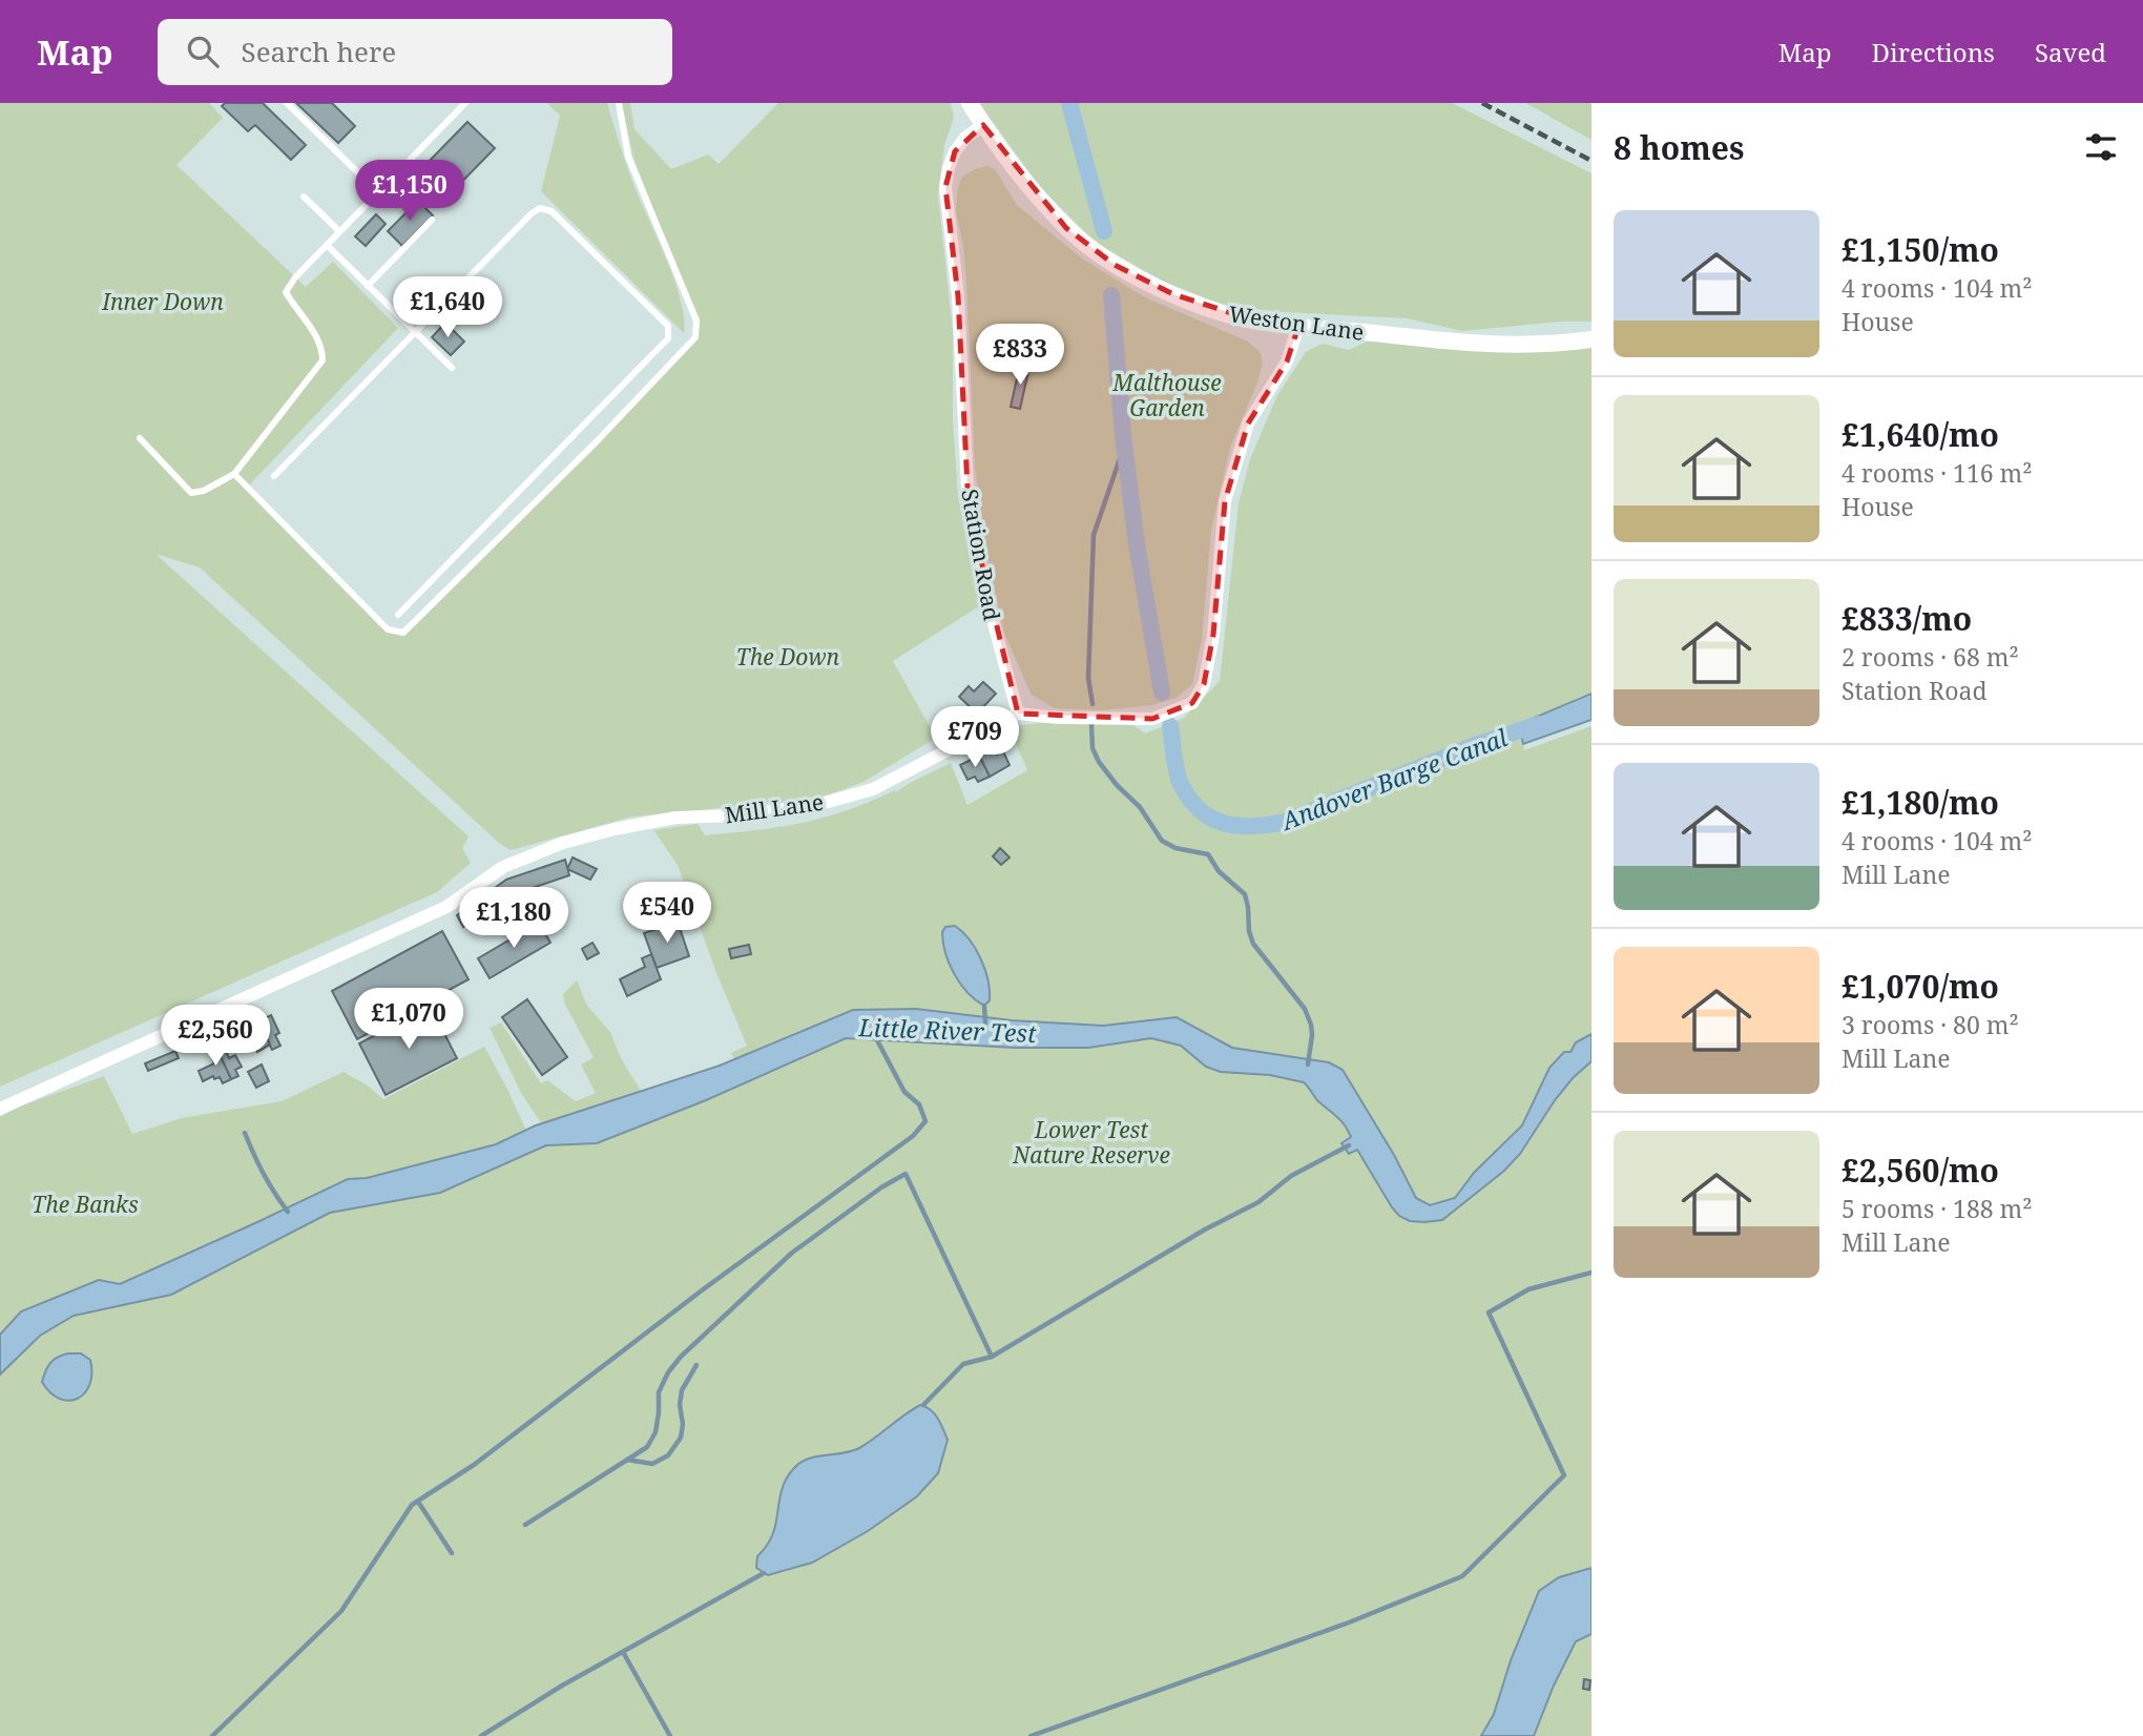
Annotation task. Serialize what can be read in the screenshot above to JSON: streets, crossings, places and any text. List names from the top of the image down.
{
  "streets": {
    "street": ["Weston Lane", "Station Road", "Mill Lane"]
  },
  "crossings": [
    ["Weston Lane", "Station Road"],
    ["Station Road", "Mill Lane"]
  ],
  "water": ["Andover Barge Canal", "Little River Test"],
  "parks": [
    "Inner Down",
    "Malthouse Garden",
    "The Down",
    "Lower Test Nature Reserve",
    "The Banks"
  ],
  "page": {
    "header": "Map",
    "search": "Search here",
    "nav": ["Map", "Directions", "Saved"],
    "heading": "8 homes",
    "price": [
      "£1,150",
      "£1,640",
      "£833",
      "£709",
      "£540",
      "£1,180",
      "£1,070",
      "£2,560"
    ],
    "list": [
      {
        "name": "£1,150/mo",
        "note": "4 rooms · 104 m² · House"
      },
      {
        "name": "£1,640/mo",
        "note": "4 rooms · 116 m² · House"
      },
      {
        "name": "£833/mo",
        "note": "2 rooms · 68 m² · Station Road"
      },
      {
        "name": "£1,180/mo",
        "note": "4 rooms · 104 m² · Mill Lane"
      },
      {
        "name": "£1,070/mo",
        "note": "3 rooms · 80 m² · Mill Lane"
      },
      {
        "name": "£2,560/mo",
        "note": "5 rooms · 188 m² · Mill Lane"
      }
    ]
  }
}
